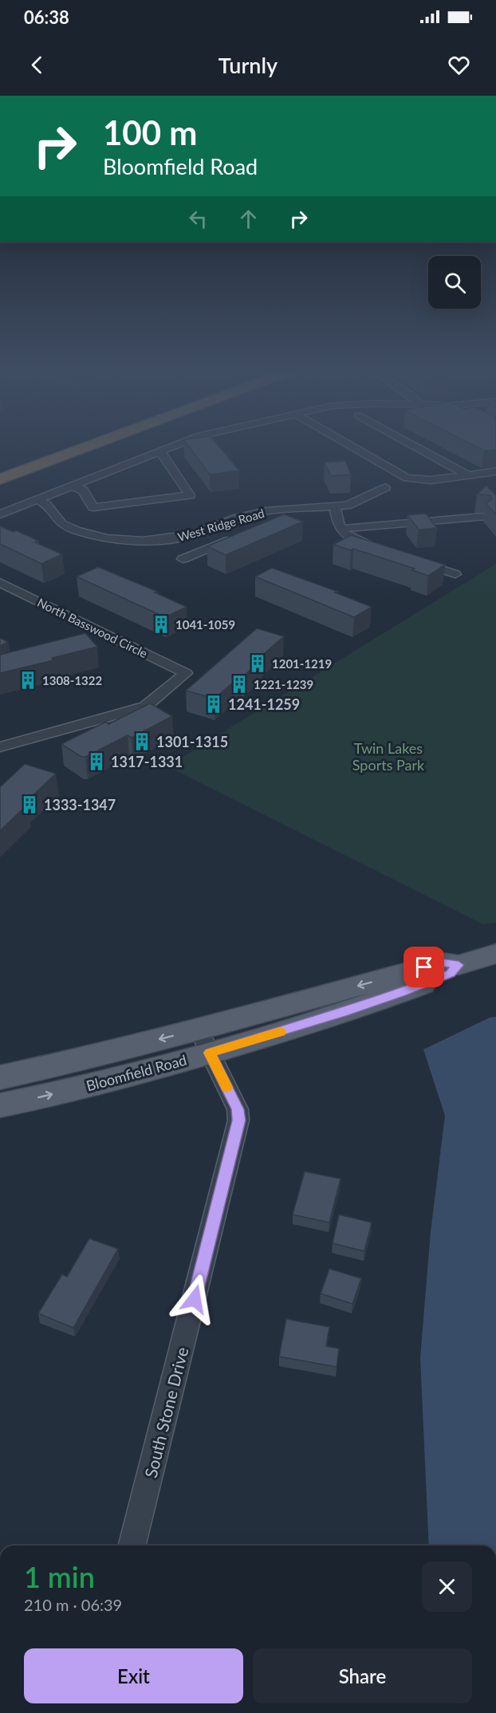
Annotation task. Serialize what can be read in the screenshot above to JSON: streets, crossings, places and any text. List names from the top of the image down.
{
  "streets": {
    "main road": ["Bloomfield Road"],
    "street": ["West Ridge Road", "North Basswood Circle", "South Stone Drive"]
  },
  "crossings": [
    ["Bloomfield Road", "South Stone Drive"]
  ],
  "parks": ["Twin Lakes Sports Park"],
  "places": {
    "building": [
      "1041-1059",
      "1201-1219",
      "1308-1322",
      "1221-1239",
      "1241-1259",
      "1301-1315",
      "1317-1331",
      "1333-1347"
    ]
  },
  "page": {
    "status": "06:38",
    "header": "Turnly",
    "turn": ["100 m", "Bloomfield Road"],
    "heading": ["1 min", "210 m · 06:39"],
    "buttons": ["Exit", "Share"]
  }
}
